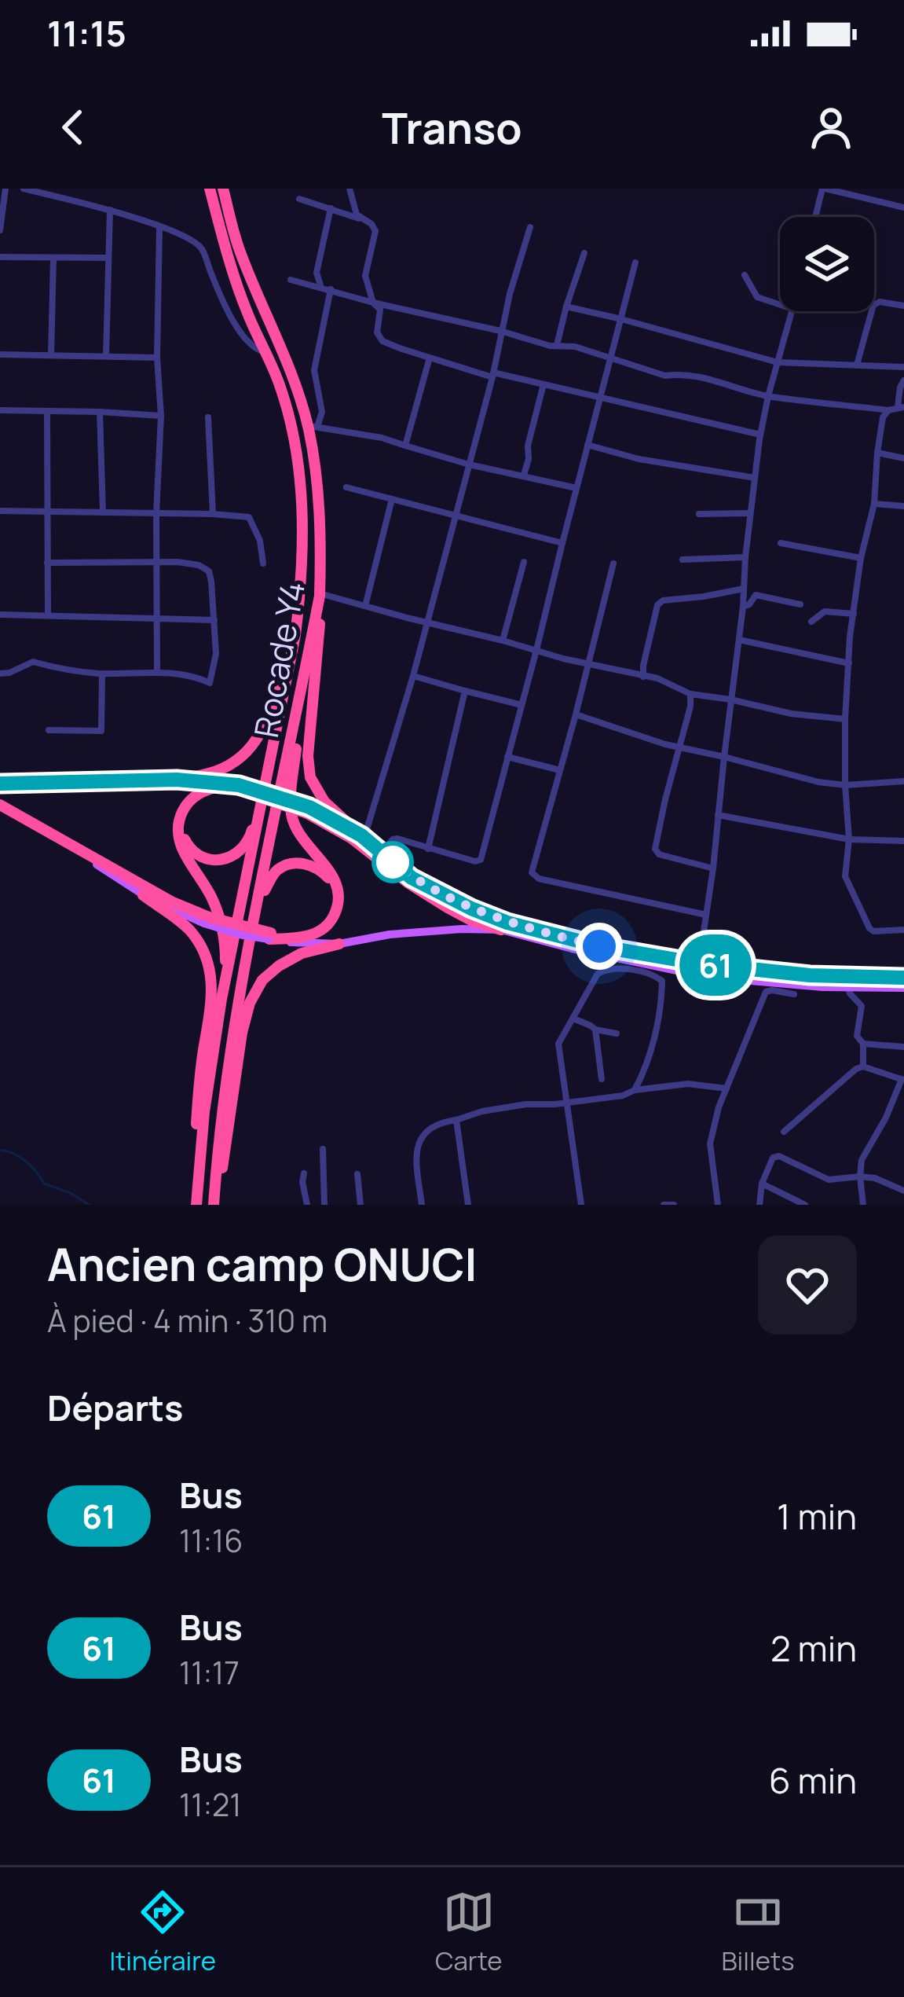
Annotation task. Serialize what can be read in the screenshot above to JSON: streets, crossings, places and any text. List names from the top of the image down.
{
  "streets": {
    "highway": ["Rocade Y4"]
  },
  "lines": ["bus line 61"],
  "page": {
    "status": "11:15",
    "header": "Transo",
    "on_map": "61",
    "heading": [
      ["Ancien camp ONUCI", "À pied · 4 min · 310 m"],
      "Départs"
    ],
    "list": [
      {
        "mark": "61",
        "name": "Bus",
        "note": "11:16",
        "value": "1 min"
      },
      {
        "mark": "61",
        "name": "Bus",
        "note": "11:17",
        "value": "2 min"
      },
      {
        "mark": "61",
        "name": "Bus",
        "note": "11:21",
        "value": "6 min"
      }
    ],
    "tabs": ["Itinéraire", "Carte", "Billets"]
  }
}
